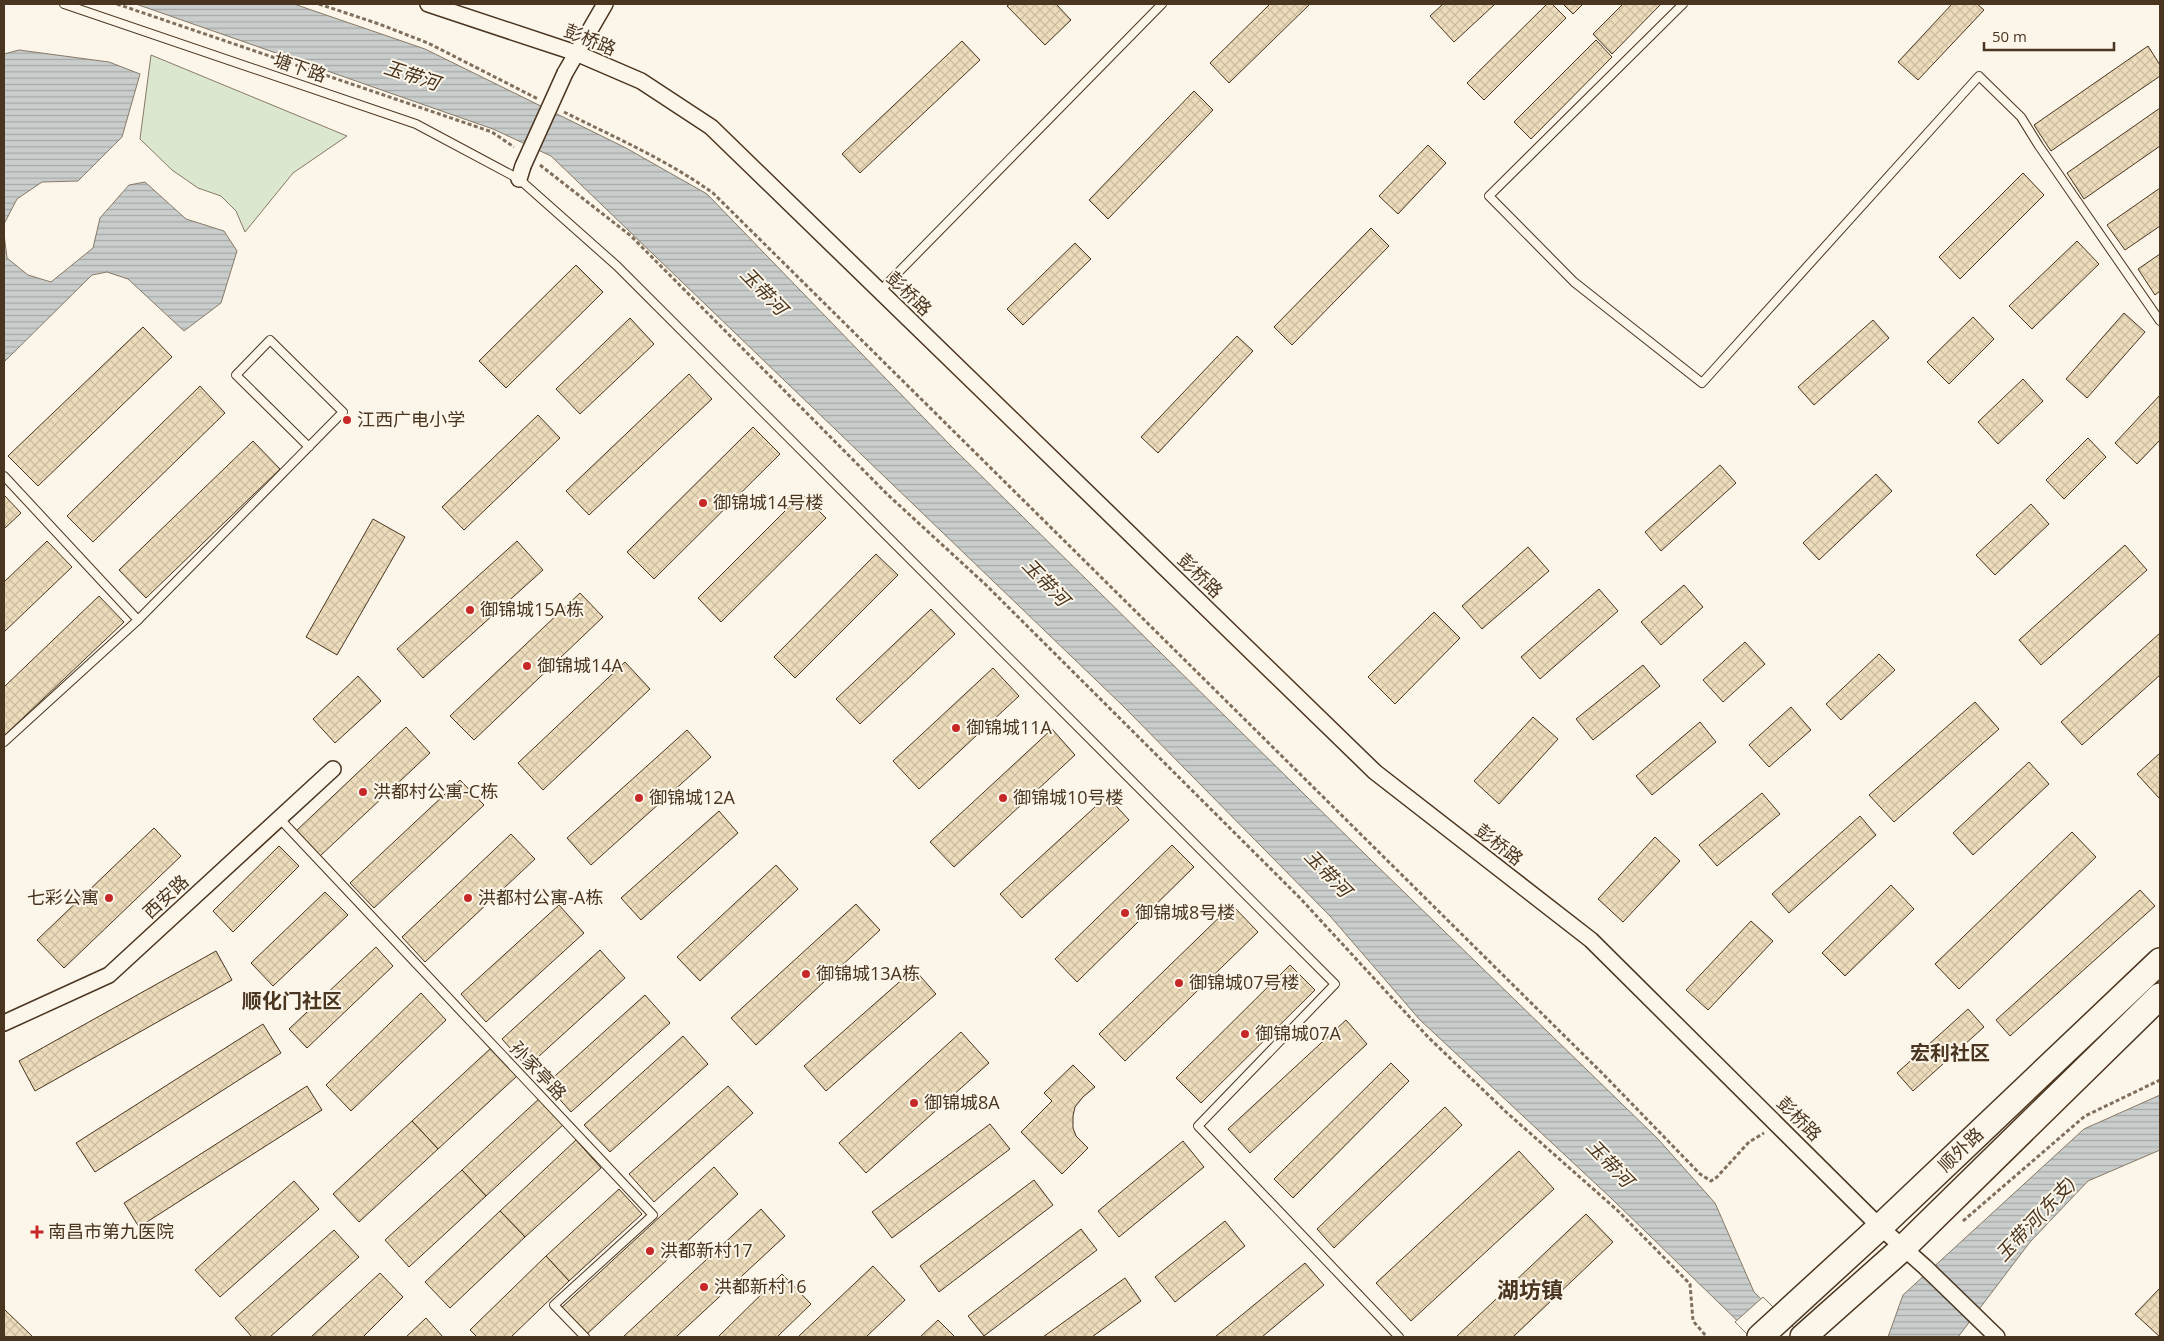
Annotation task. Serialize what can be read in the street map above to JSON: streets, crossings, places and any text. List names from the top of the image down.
{
  "streets": {
    "main road": ["顺外路"],
    "street": ["彭桥路", "西安路"],
    "lane": ["塘下路", "孙家亭路"]
  },
  "crossings": [
    ["彭桥路", "顺外路"],
    ["西安路", "孙家亭路"]
  ],
  "districts": ["顺化门社区", "宏利社区", "湖坊镇"],
  "water": ["玉带河", "玉带河(东支)"],
  "places": {
    "other": [
      "江西广电小学",
      "御锦城14号楼",
      "御锦城15A栋",
      "御锦城14A",
      "御锦城11A",
      "洪都村公寓-C栋",
      "御锦城12A",
      "御锦城10号楼",
      "七彩公寓",
      "洪都村公寓-A栋",
      "御锦城8号楼",
      "御锦城13A栋",
      "御锦城07号楼",
      "御锦城07A",
      "御锦城8A",
      "洪都新村17",
      "洪都新村16"
    ],
    "health": ["南昌市第九医院"]
  },
  "scale_bar": "50 m"
}
